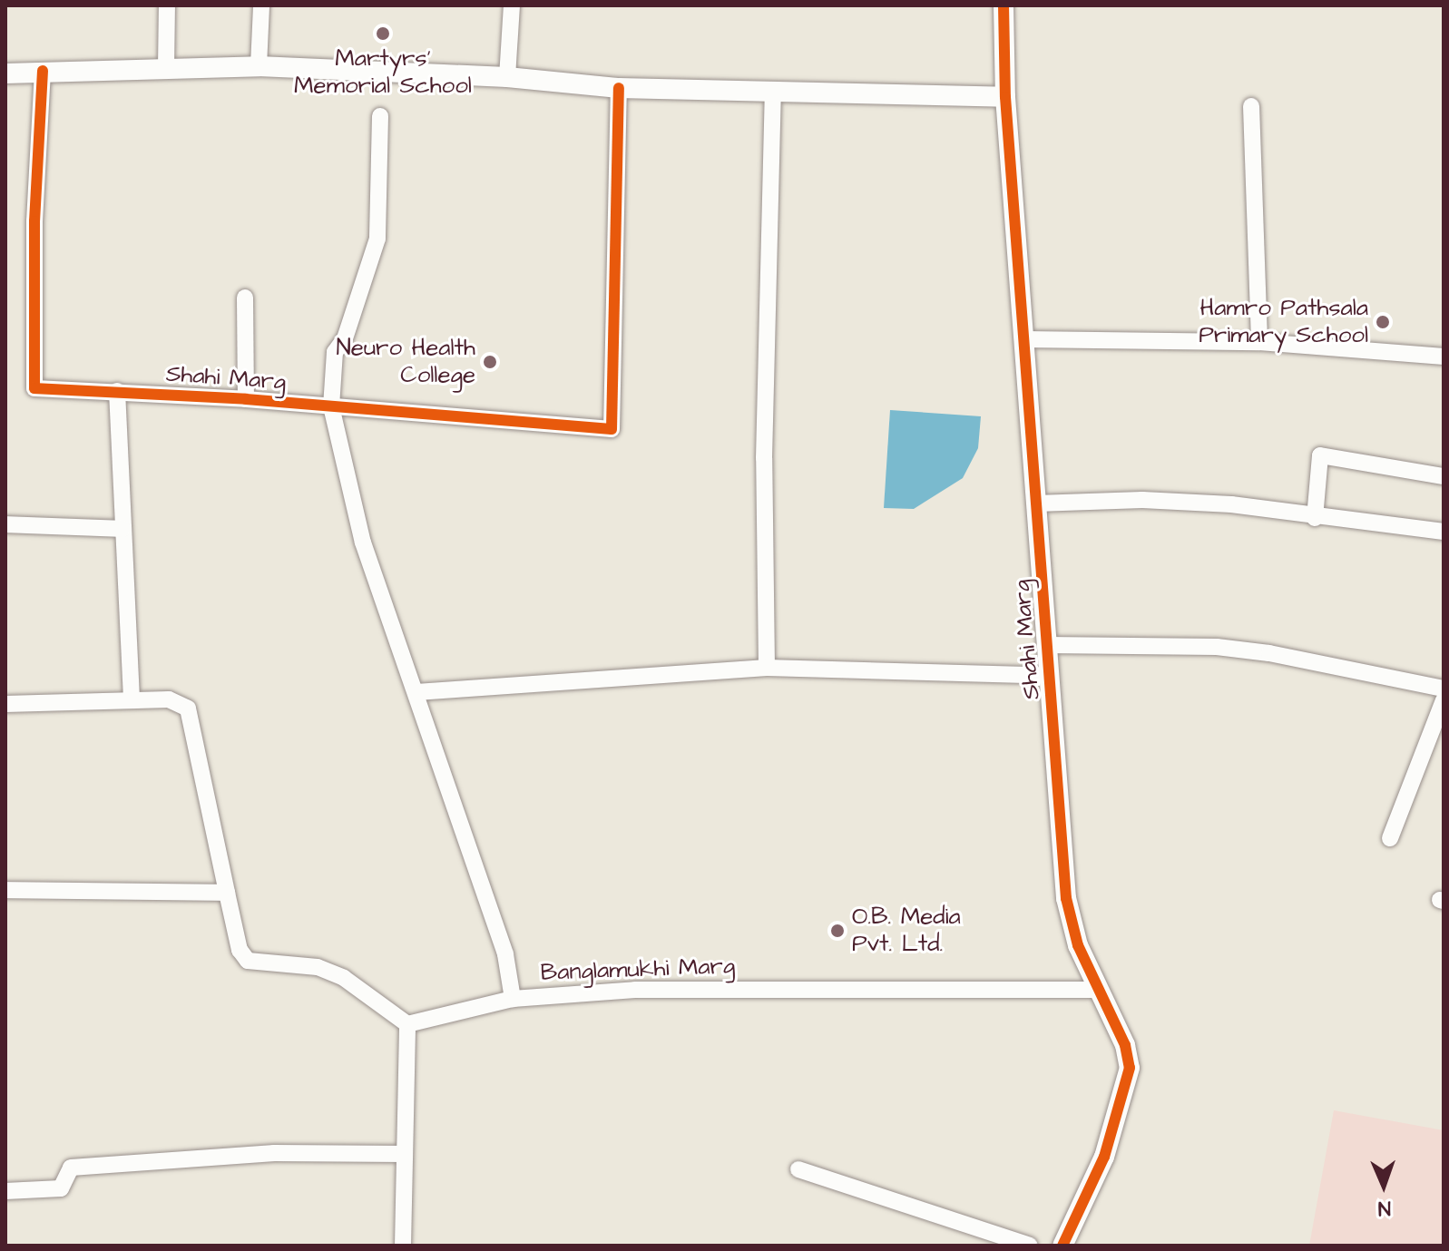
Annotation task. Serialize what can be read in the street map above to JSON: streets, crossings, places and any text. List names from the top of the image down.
{
  "streets": {
    "street": ["Shahi Marg", "Banglamukhi Marg"]
  },
  "crossings": [
    ["Shahi Marg", "Banglamukhi Marg"]
  ],
  "places": [
    "Martyrs' Memorial School",
    "Hamro Pathsala Primary School",
    "Neuro Health College",
    "O.B. Media Pvt. Ltd."
  ],
  "north": "bottom"
}
